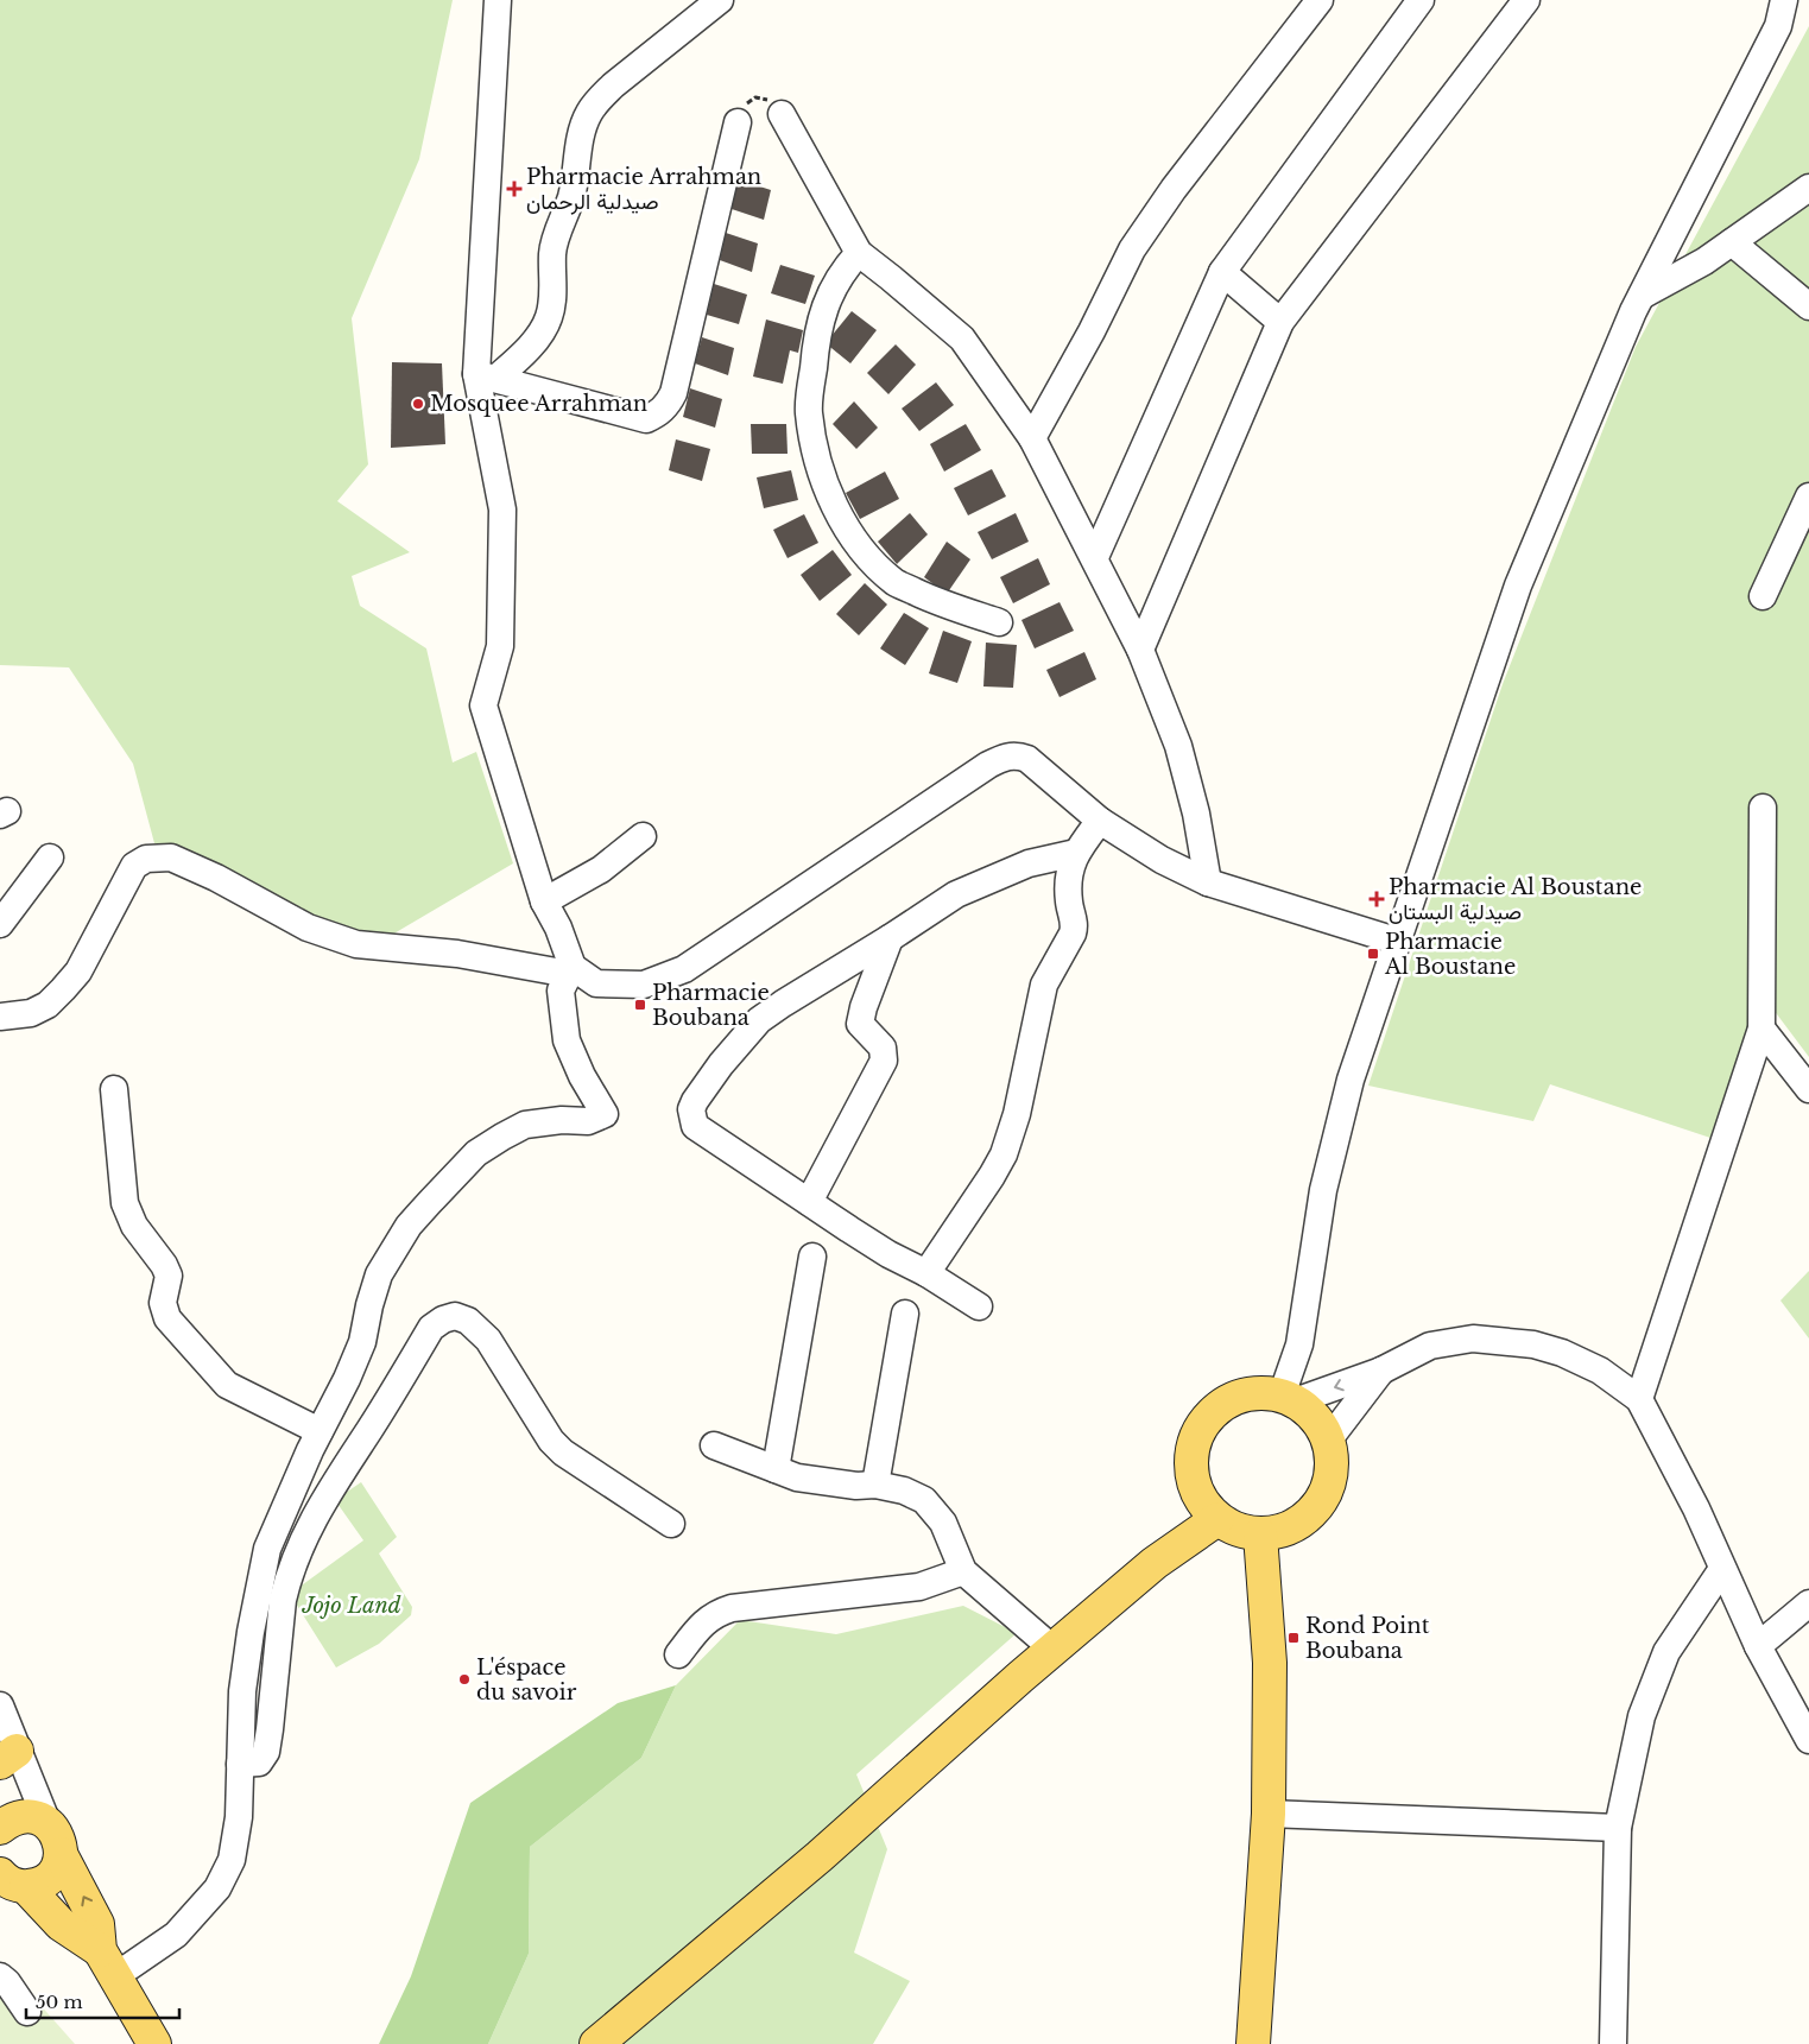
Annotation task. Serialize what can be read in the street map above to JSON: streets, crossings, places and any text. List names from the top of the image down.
{
  "parks": ["Jojo Land"],
  "places": {
    "health": ["Pharmacie Arrahman صيدلية الرحمان", "Pharmacie Al Boustane صيدلية البستان"],
    "other": ["Mosquee Arrahman", "L'éspace du savoir"],
    "transit": ["Pharmacie Al Boustane", "Pharmacie Boubana", "Rond Point Boubana"]
  },
  "scale_bar": "50 m"
}
